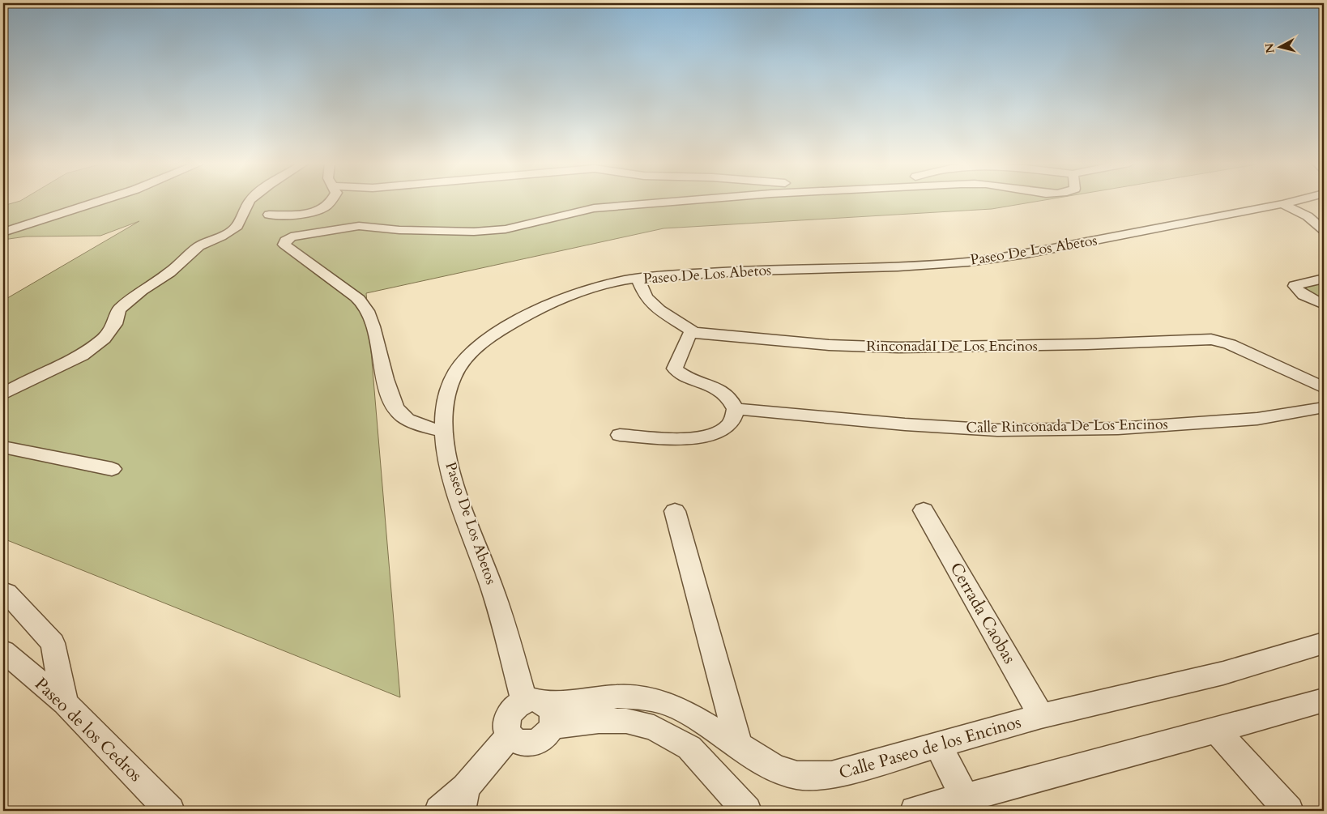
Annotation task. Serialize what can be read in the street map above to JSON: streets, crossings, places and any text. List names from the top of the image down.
{
  "streets": {
    "street": [
      "Paseo De Los Abetos",
      "RinconadaI De Los Encinos",
      "Calle Rinconada De Los Encinos",
      "Cerrada Caobas",
      "Paseo de los Cedros",
      "Calle Paseo de los Encinos"
    ]
  },
  "crossings": [
    ["Paseo De Los Abetos", "Calle Paseo de los Encinos"],
    ["Cerrada Caobas", "Calle Paseo de los Encinos"]
  ],
  "north": "left"
}
